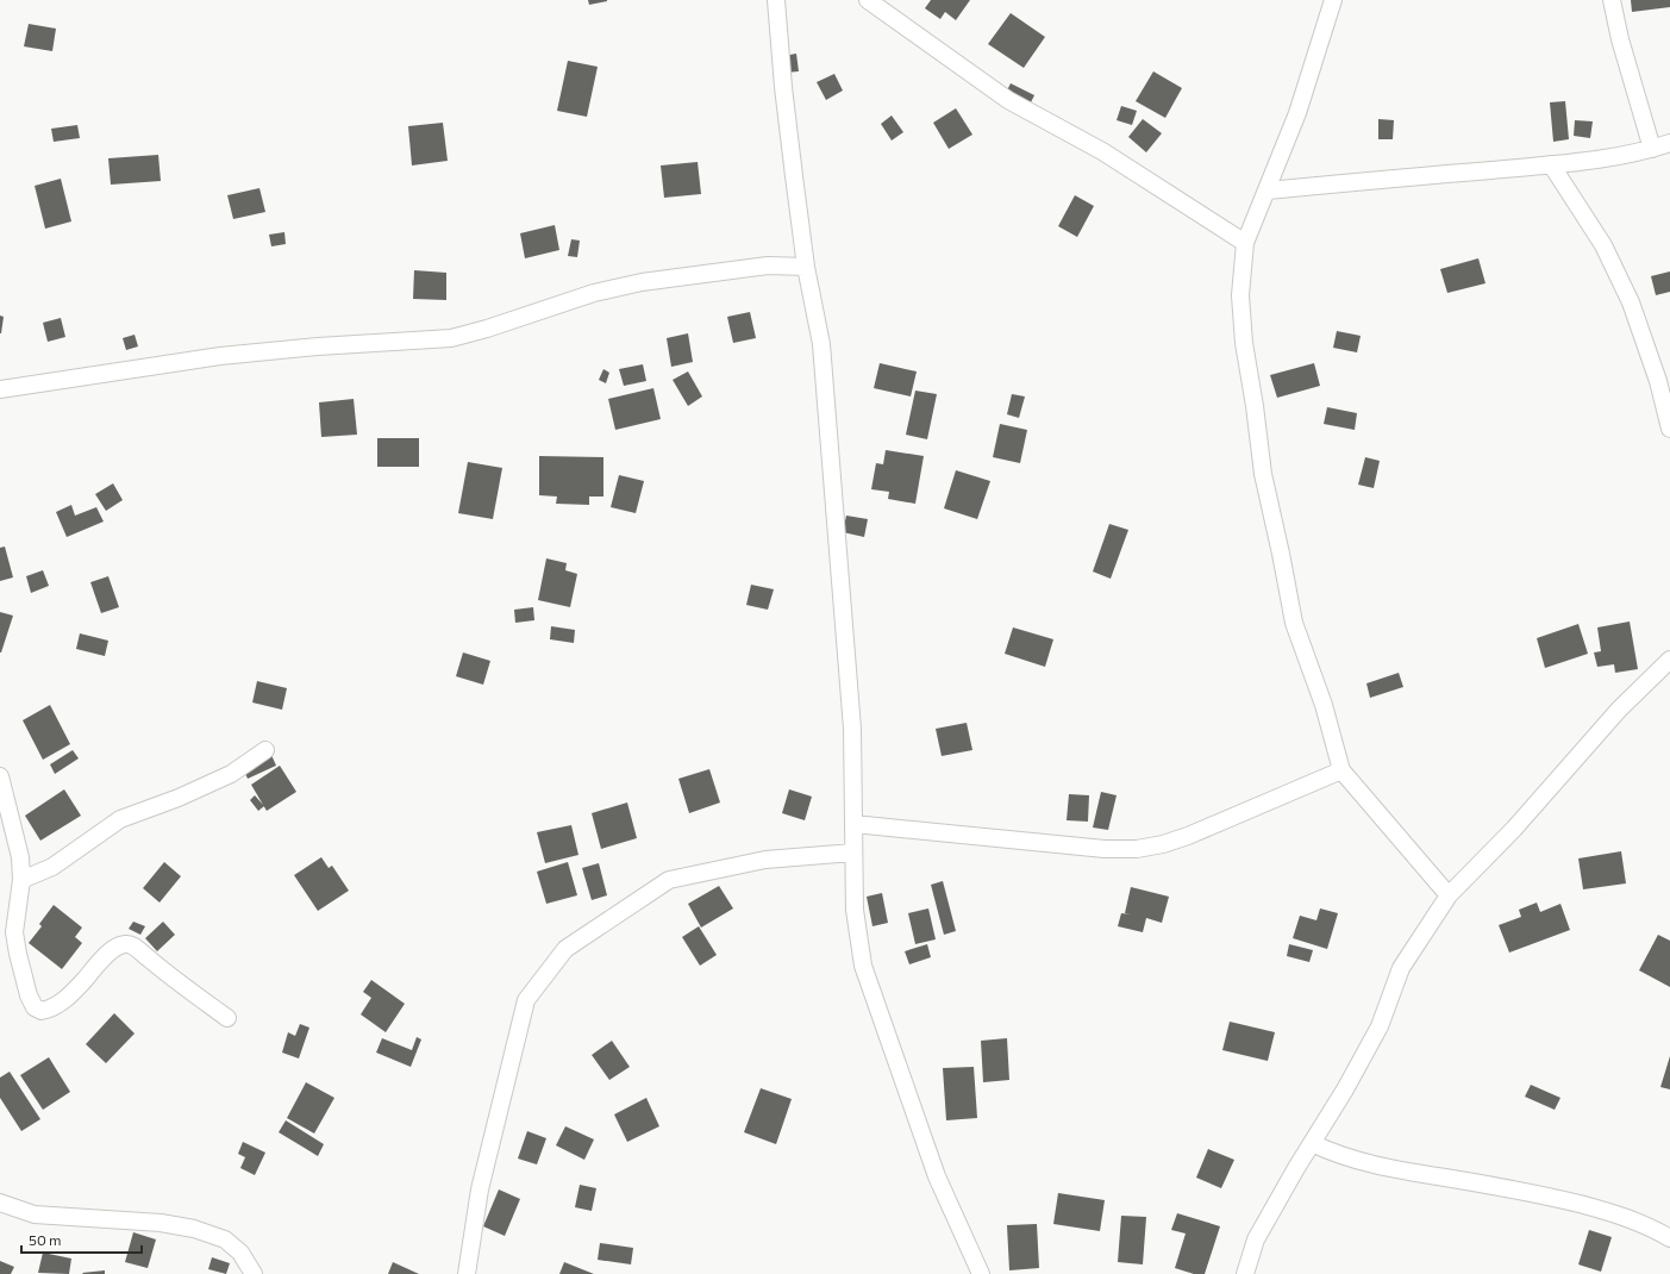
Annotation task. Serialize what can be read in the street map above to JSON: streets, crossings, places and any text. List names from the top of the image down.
{
  "scale_bar": "50 m"
}
